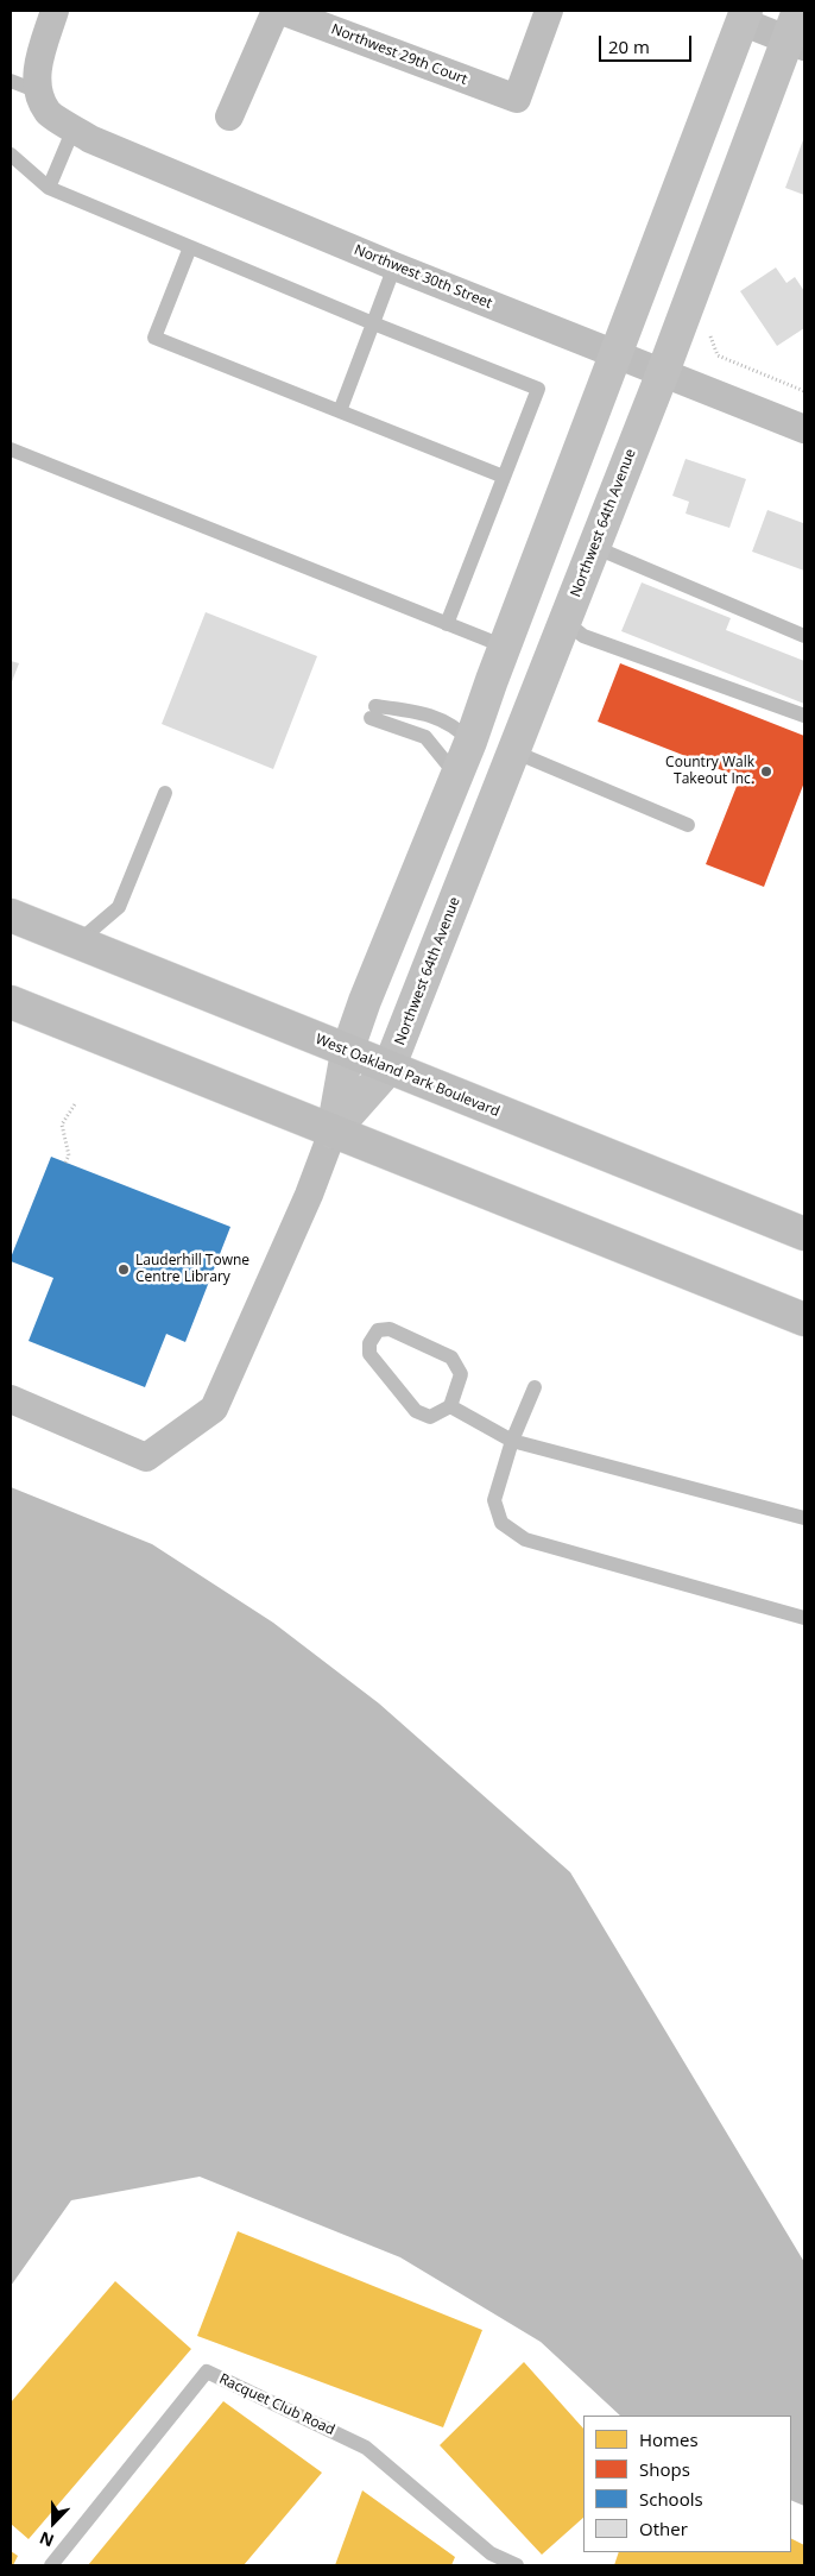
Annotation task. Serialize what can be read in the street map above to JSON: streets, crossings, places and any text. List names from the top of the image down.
{
  "streets": {
    "main road": ["West Oakland Park Boulevard"],
    "street": ["Northwest 29th Court", "Northwest 30th Street", "Northwest 64th Avenue"],
    "lane": ["Racquet Club Road"]
  },
  "crossings": [
    ["Northwest 30th Street", "Northwest 64th Avenue"],
    ["Northwest 64th Avenue", "West Oakland Park Boulevard"]
  ],
  "places": ["Country Walk Takeout Inc.", "Lauderhill Towne Centre Library"],
  "legend": [
    "Homes",
    "Shops",
    "Schools",
    "Other"
  ],
  "scale_bar": "20 m",
  "north": "bottom"
}
